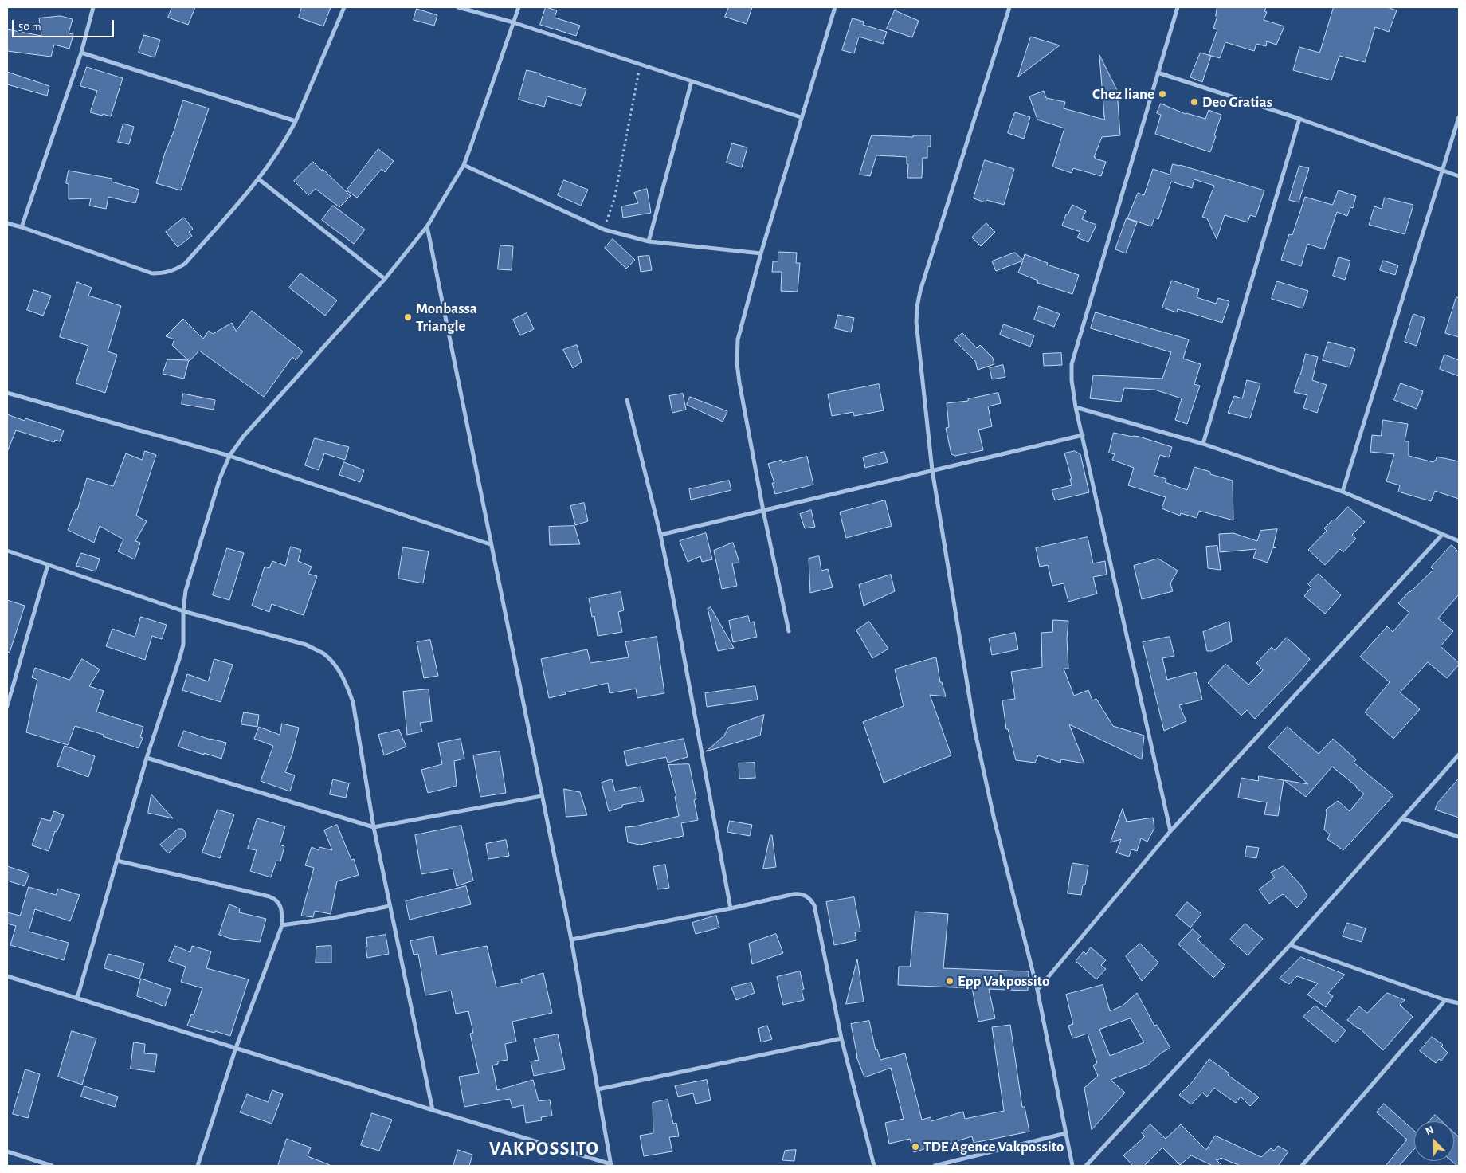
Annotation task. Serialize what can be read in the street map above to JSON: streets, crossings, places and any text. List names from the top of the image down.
{
  "districts": ["VAKPOSSITO"],
  "places": [
    "Chez liane",
    "Deo Gratias",
    "Monbassa Triangle",
    "Epp Vakpossito",
    "TDE Agence Vakpossito"
  ],
  "scale_bar": "50 m",
  "north": "top left"
}
